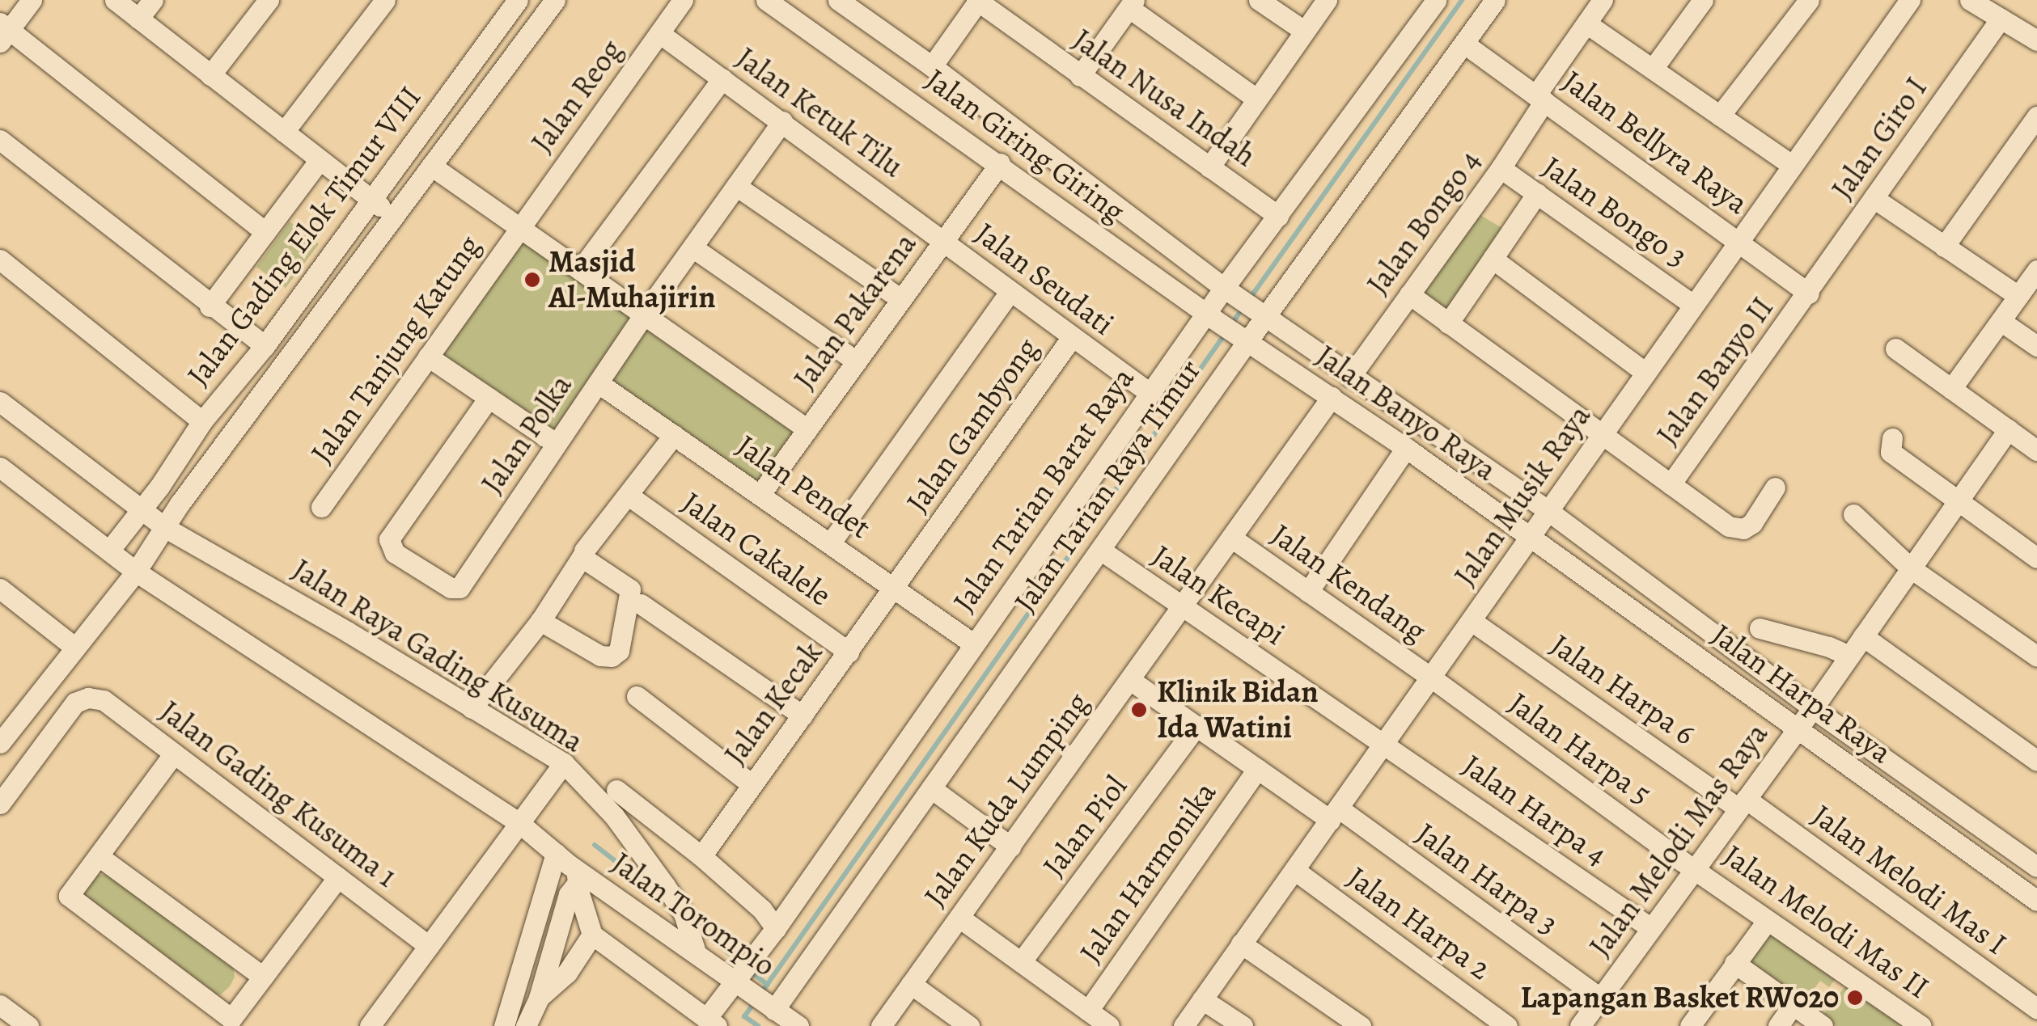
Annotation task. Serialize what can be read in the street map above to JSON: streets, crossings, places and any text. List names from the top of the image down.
{
  "streets": {
    "street": [
      "Jalan Reog",
      "Jalan Nusa Indah",
      "Jalan Ketuk Tilu",
      "Jalan Giro I",
      "Jalan Bellyra Raya",
      "Jalan Giring Giring",
      "Jalan Bongo 3",
      "Jalan Bongo 4",
      "Jalan Gading Elok Timur VIII",
      "Jalan Seudati",
      "Jalan Pakarena",
      "Jalan Tanjung Katung",
      "Jalan Banyo II",
      "Jalan Banyo Raya",
      "Jalan Gambyong",
      "Jalan Polka",
      "Jalan Tarian Raya Timur",
      "Jalan Pendet",
      "Jalan Tarian Barat Raya",
      "Jalan Musik Raya",
      "Jalan Cakalele",
      "Jalan Kendang",
      "Jalan Kecapi",
      "Jalan Raya Gading Kusuma",
      "Jalan Harpa 6",
      "Jalan Harpa Raya",
      "Jalan Kecak",
      "Jalan Harpa 5",
      "Jalan Gading Kusuma 1",
      "Jalan Kuda Lumping",
      "Jalan Harpa 4",
      "Jalan Piol",
      "Jalan Melodi Mas Raya",
      "Jalan Harmonika",
      "Jalan Harpa 3",
      "Jalan Melodi Mas I",
      "Jalan Torompio",
      "Jalan Melodi Mas II",
      "Jalan Harpa 2"
    ]
  },
  "crossings": [
    ["Jalan Reog", "Jalan Ketuk Tilu"],
    ["Jalan Reog", "Jalan Tanjung Katung"],
    ["Jalan Nusa Indah", "Jalan Tarian Barat Raya"],
    ["Jalan Ketuk Tilu", "Jalan Seudati"],
    ["Jalan Ketuk Tilu", "Jalan Pakarena"],
    ["Jalan Ketuk Tilu", "Jalan Polka"],
    ["Jalan Giro I", "Jalan Bellyra Raya"],
    ["Jalan Giro I", "Jalan Banyo II"],
    ["Jalan Bellyra Raya", "Jalan Bongo 4"],
    ["Jalan Bellyra Raya", "Jalan Banyo II"],
    ["Jalan Bellyra Raya", "Jalan Tarian Raya Timur"],
    ["Jalan Bellyra Raya", "Jalan Musik Raya"],
    ["Jalan Giring Giring", "Jalan Pakarena"],
    ["Jalan Giring Giring", "Jalan Banyo Raya"],
    ["Jalan Giring Giring", "Jalan Tarian Raya Timur"],
    ["Jalan Giring Giring", "Jalan Tarian Barat Raya"],
    ["Jalan Bongo 3", "Jalan Bongo 4"],
    ["Jalan Bongo 3", "Jalan Musik Raya"],
    ["Jalan Gading Elok Timur VIII", "Jalan Raya Gading Kusuma"],
    ["Jalan Seudati", "Jalan Pakarena"],
    ["Jalan Seudati", "Jalan Gambyong"],
    ["Jalan Seudati", "Jalan Tarian Barat Raya"],
    ["Jalan Pakarena", "Jalan Pendet"],
    ["Jalan Banyo Raya", "Jalan Tarian Raya Timur"],
    ["Jalan Banyo Raya", "Jalan Musik Raya"],
    ["Jalan Banyo Raya", "Jalan Harpa Raya"],
    ["Jalan Banyo Raya", "Jalan Kuda Lumping"],
    ["Jalan Gambyong", "Jalan Pendet"],
    ["Jalan Gambyong", "Jalan Kecak"],
    ["Jalan Polka", "Jalan Pendet"],
    ["Jalan Tarian Raya Timur", "Jalan Kecapi"],
    ["Jalan Tarian Raya Timur", "Jalan Torompio"],
    ["Jalan Pendet", "Jalan Tarian Barat Raya"],
    ["Jalan Pendet", "Jalan Kecak"],
    ["Jalan Tarian Barat Raya", "Jalan Torompio"],
    ["Jalan Musik Raya", "Jalan Kendang"],
    ["Jalan Musik Raya", "Jalan Kecapi"],
    ["Jalan Musik Raya", "Jalan Harpa 6"],
    ["Jalan Musik Raya", "Jalan Harpa Raya"],
    ["Jalan Musik Raya", "Jalan Harpa 5"],
    ["Jalan Musik Raya", "Jalan Harpa 4"],
    ["Jalan Musik Raya", "Jalan Harpa 3"],
    ["Jalan Musik Raya", "Jalan Harpa 2"],
    ["Jalan Cakalele", "Jalan Kecak"],
    ["Jalan Kendang", "Jalan Harpa 5"],
    ["Jalan Kendang", "Jalan Kuda Lumping"],
    ["Jalan Kecapi", "Jalan Kuda Lumping"],
    ["Jalan Kecapi", "Jalan Harpa 4"],
    ["Jalan Raya Gading Kusuma", "Jalan Torompio"],
    ["Jalan Harpa 6", "Jalan Melodi Mas Raya"],
    ["Jalan Harpa 6", "Jalan Melodi Mas I"],
    ["Jalan Harpa Raya", "Jalan Melodi Mas Raya"],
    ["Jalan Harpa 5", "Jalan Melodi Mas Raya"],
    ["Jalan Harpa 5", "Jalan Melodi Mas II"],
    ["Jalan Kuda Lumping", "Jalan Harpa 3"],
    ["Jalan Harpa 4", "Jalan Melodi Mas Raya"],
    ["Jalan Piol", "Jalan Harpa 3"],
    ["Jalan Melodi Mas Raya", "Jalan Harpa 3"],
    ["Jalan Melodi Mas Raya", "Jalan Melodi Mas I"],
    ["Jalan Melodi Mas Raya", "Jalan Melodi Mas II"],
    ["Jalan Harmonika", "Jalan Harpa 3"]
  ],
  "places": ["Masjid Al-Muhajirin", "Klinik Bidan Ida Watini", "Lapangan Basket RW020"]
}
